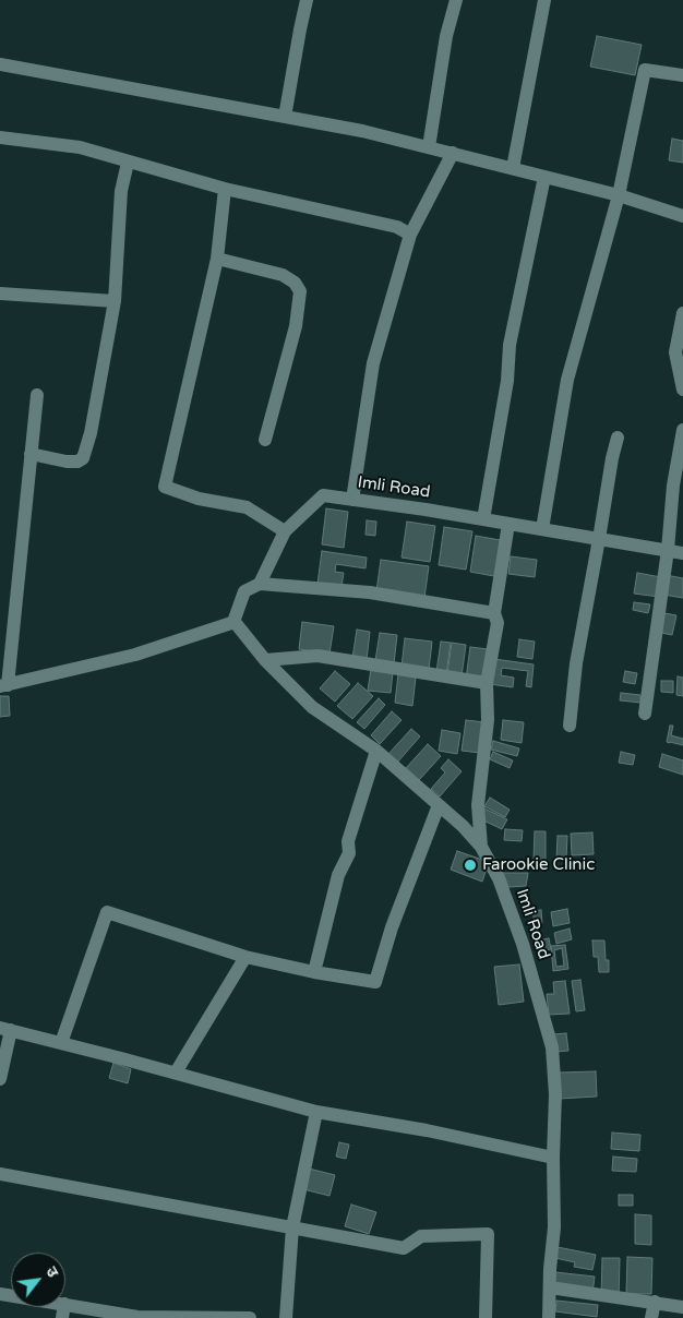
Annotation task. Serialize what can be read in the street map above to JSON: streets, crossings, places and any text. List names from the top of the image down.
{
  "streets": {
    "street": ["Imli Road"]
  },
  "places": ["Farookie Clinic"],
  "north": "top right"
}
